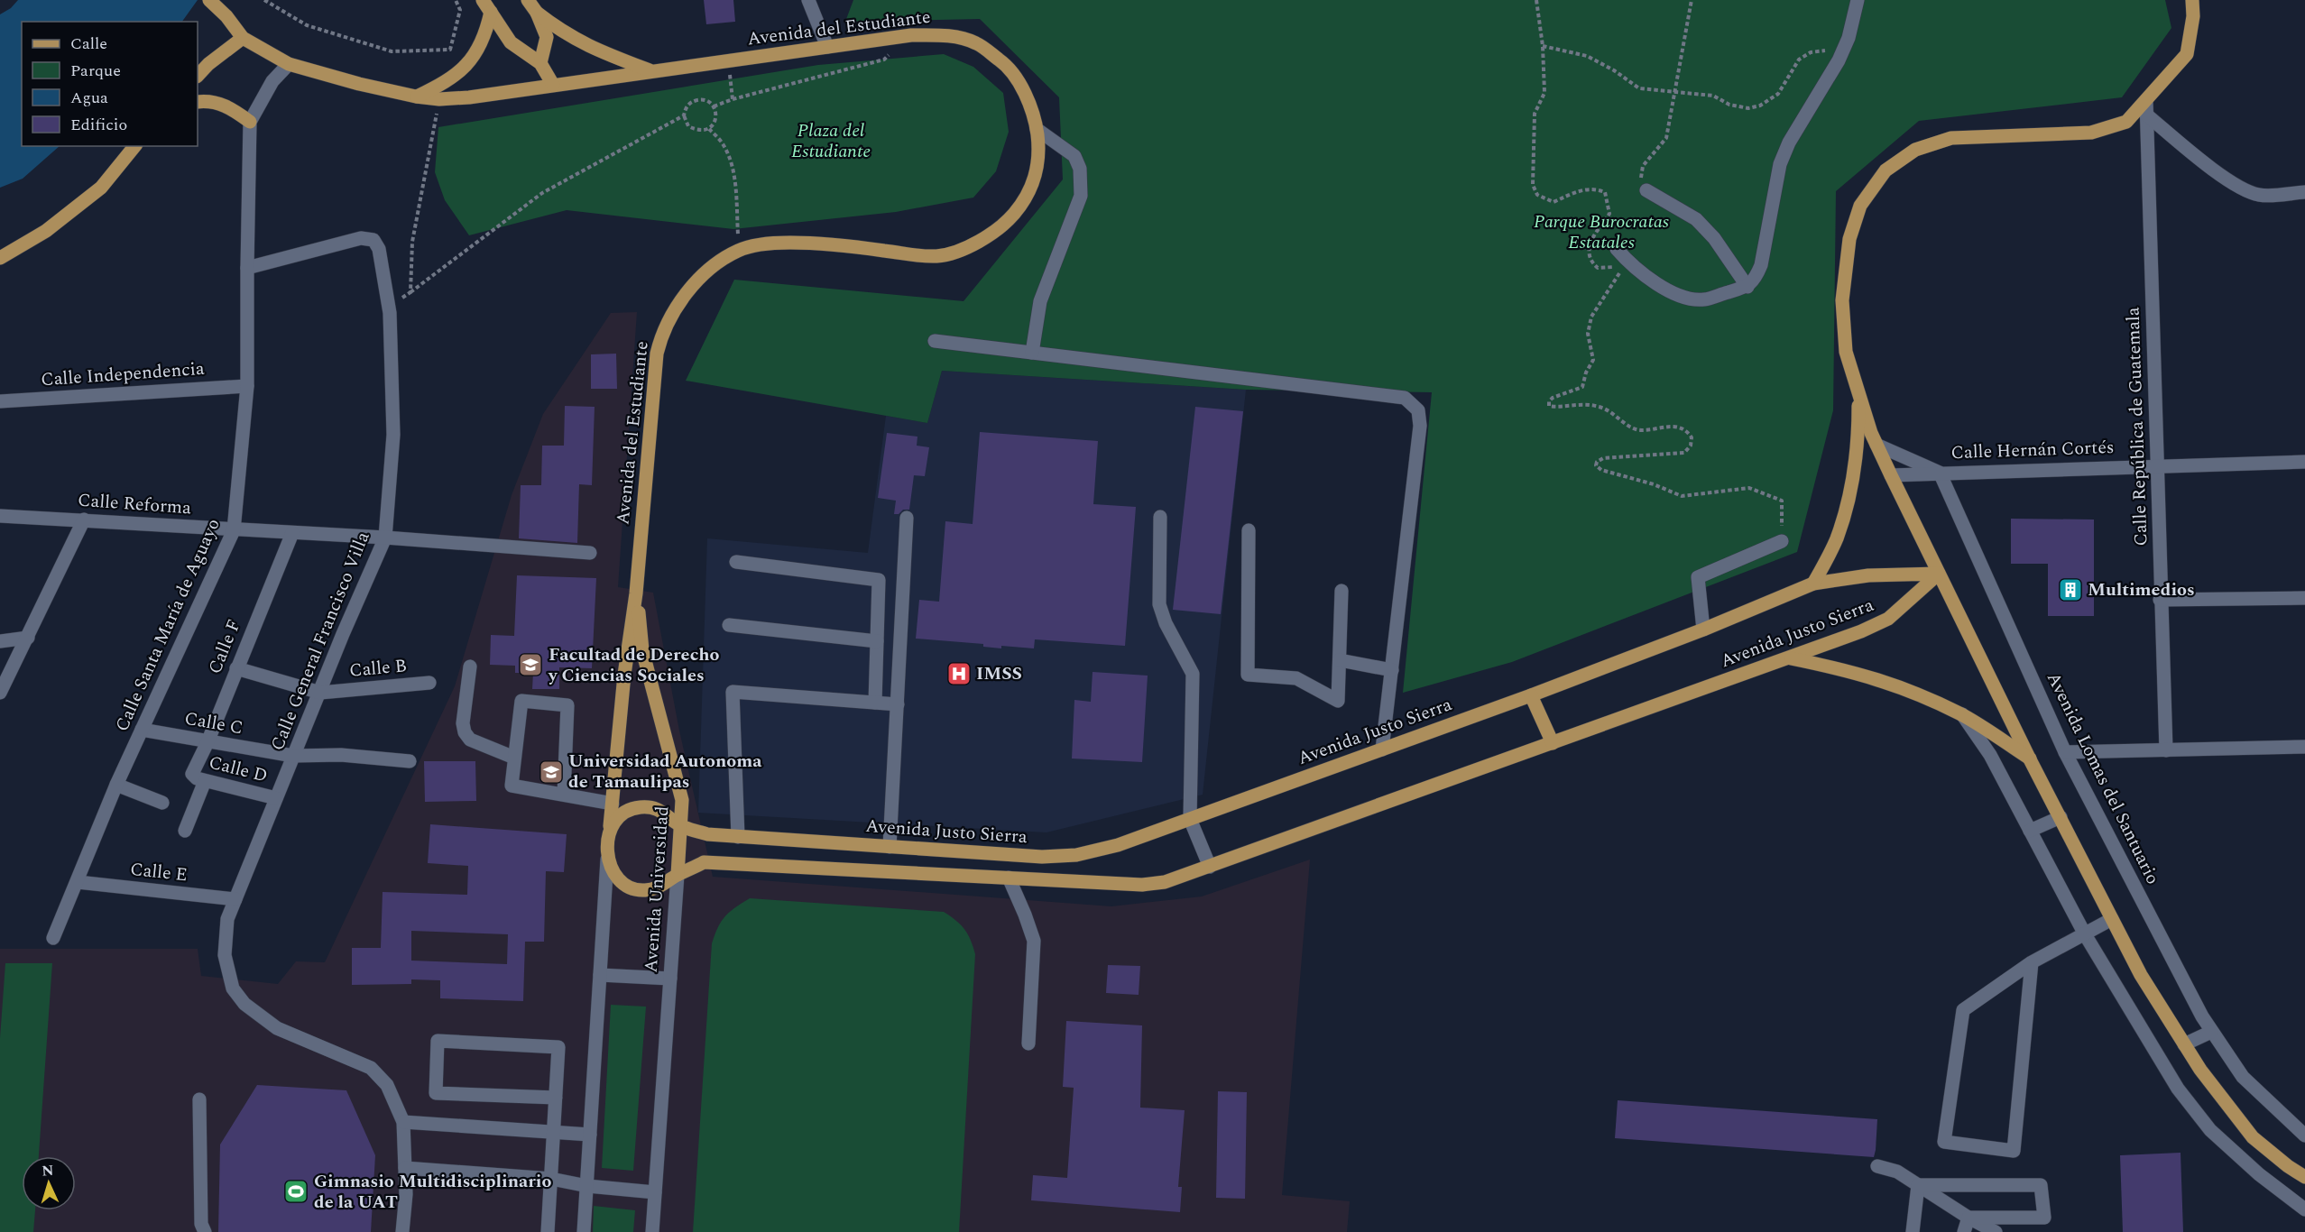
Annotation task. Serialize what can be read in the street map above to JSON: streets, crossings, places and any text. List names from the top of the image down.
{
  "streets": {
    "main road": ["Avenida del Estudiante", "Avenida Justo Sierra", "Avenida Universidad"],
    "street": [
      "Calle Independencia",
      "Calle República de Guatemala",
      "Calle Hernán Cortés",
      "Calle Reforma",
      "Calle Santa María de Aguayo",
      "Calle General Francisco Villa",
      "Calle F",
      "Calle B",
      "Calle C",
      "Calle D",
      "Avenida Lomas del Santuario",
      "Calle E"
    ]
  },
  "crossings": [
    ["Avenida del Estudiante", "Calle Santa María de Aguayo"],
    ["Avenida del Estudiante", "Avenida Universidad"],
    ["Calle Independencia", "Calle Santa María de Aguayo"],
    ["Calle República de Guatemala", "Calle Hernán Cortés"],
    ["Calle Hernán Cortés", "Avenida Lomas del Santuario"],
    ["Calle Reforma", "Calle Santa María de Aguayo"],
    ["Calle Reforma", "Calle General Francisco Villa"],
    ["Calle Reforma", "Calle F"],
    ["Calle Santa María de Aguayo", "Calle General Francisco Villa"],
    ["Calle Santa María de Aguayo", "Calle C"],
    ["Calle Santa María de Aguayo", "Calle E"],
    ["Avenida Justo Sierra", "Avenida Universidad"],
    ["Calle General Francisco Villa", "Calle B"],
    ["Calle General Francisco Villa", "Calle C"],
    ["Calle General Francisco Villa", "Calle D"],
    ["Calle General Francisco Villa", "Calle E"],
    ["Calle F", "Calle B"],
    ["Calle F", "Calle C"],
    ["Calle F", "Calle D"]
  ],
  "parks": ["Plaza del Estudiante", "Parque Burocratas Estatales"],
  "places": {
    "building": ["Multimedios"],
    "school or university": ["Facultad de Derecho y Ciencias Sociales", "Universidad Autonoma de Tamaulipas"],
    "hospital": ["IMSS"],
    "sports": ["Gimnasio Multidisciplinario de la UAT"]
  },
  "legend": [
    "Calle",
    "Parque",
    "Agua",
    "Edificio"
  ],
  "north": "top"
}
